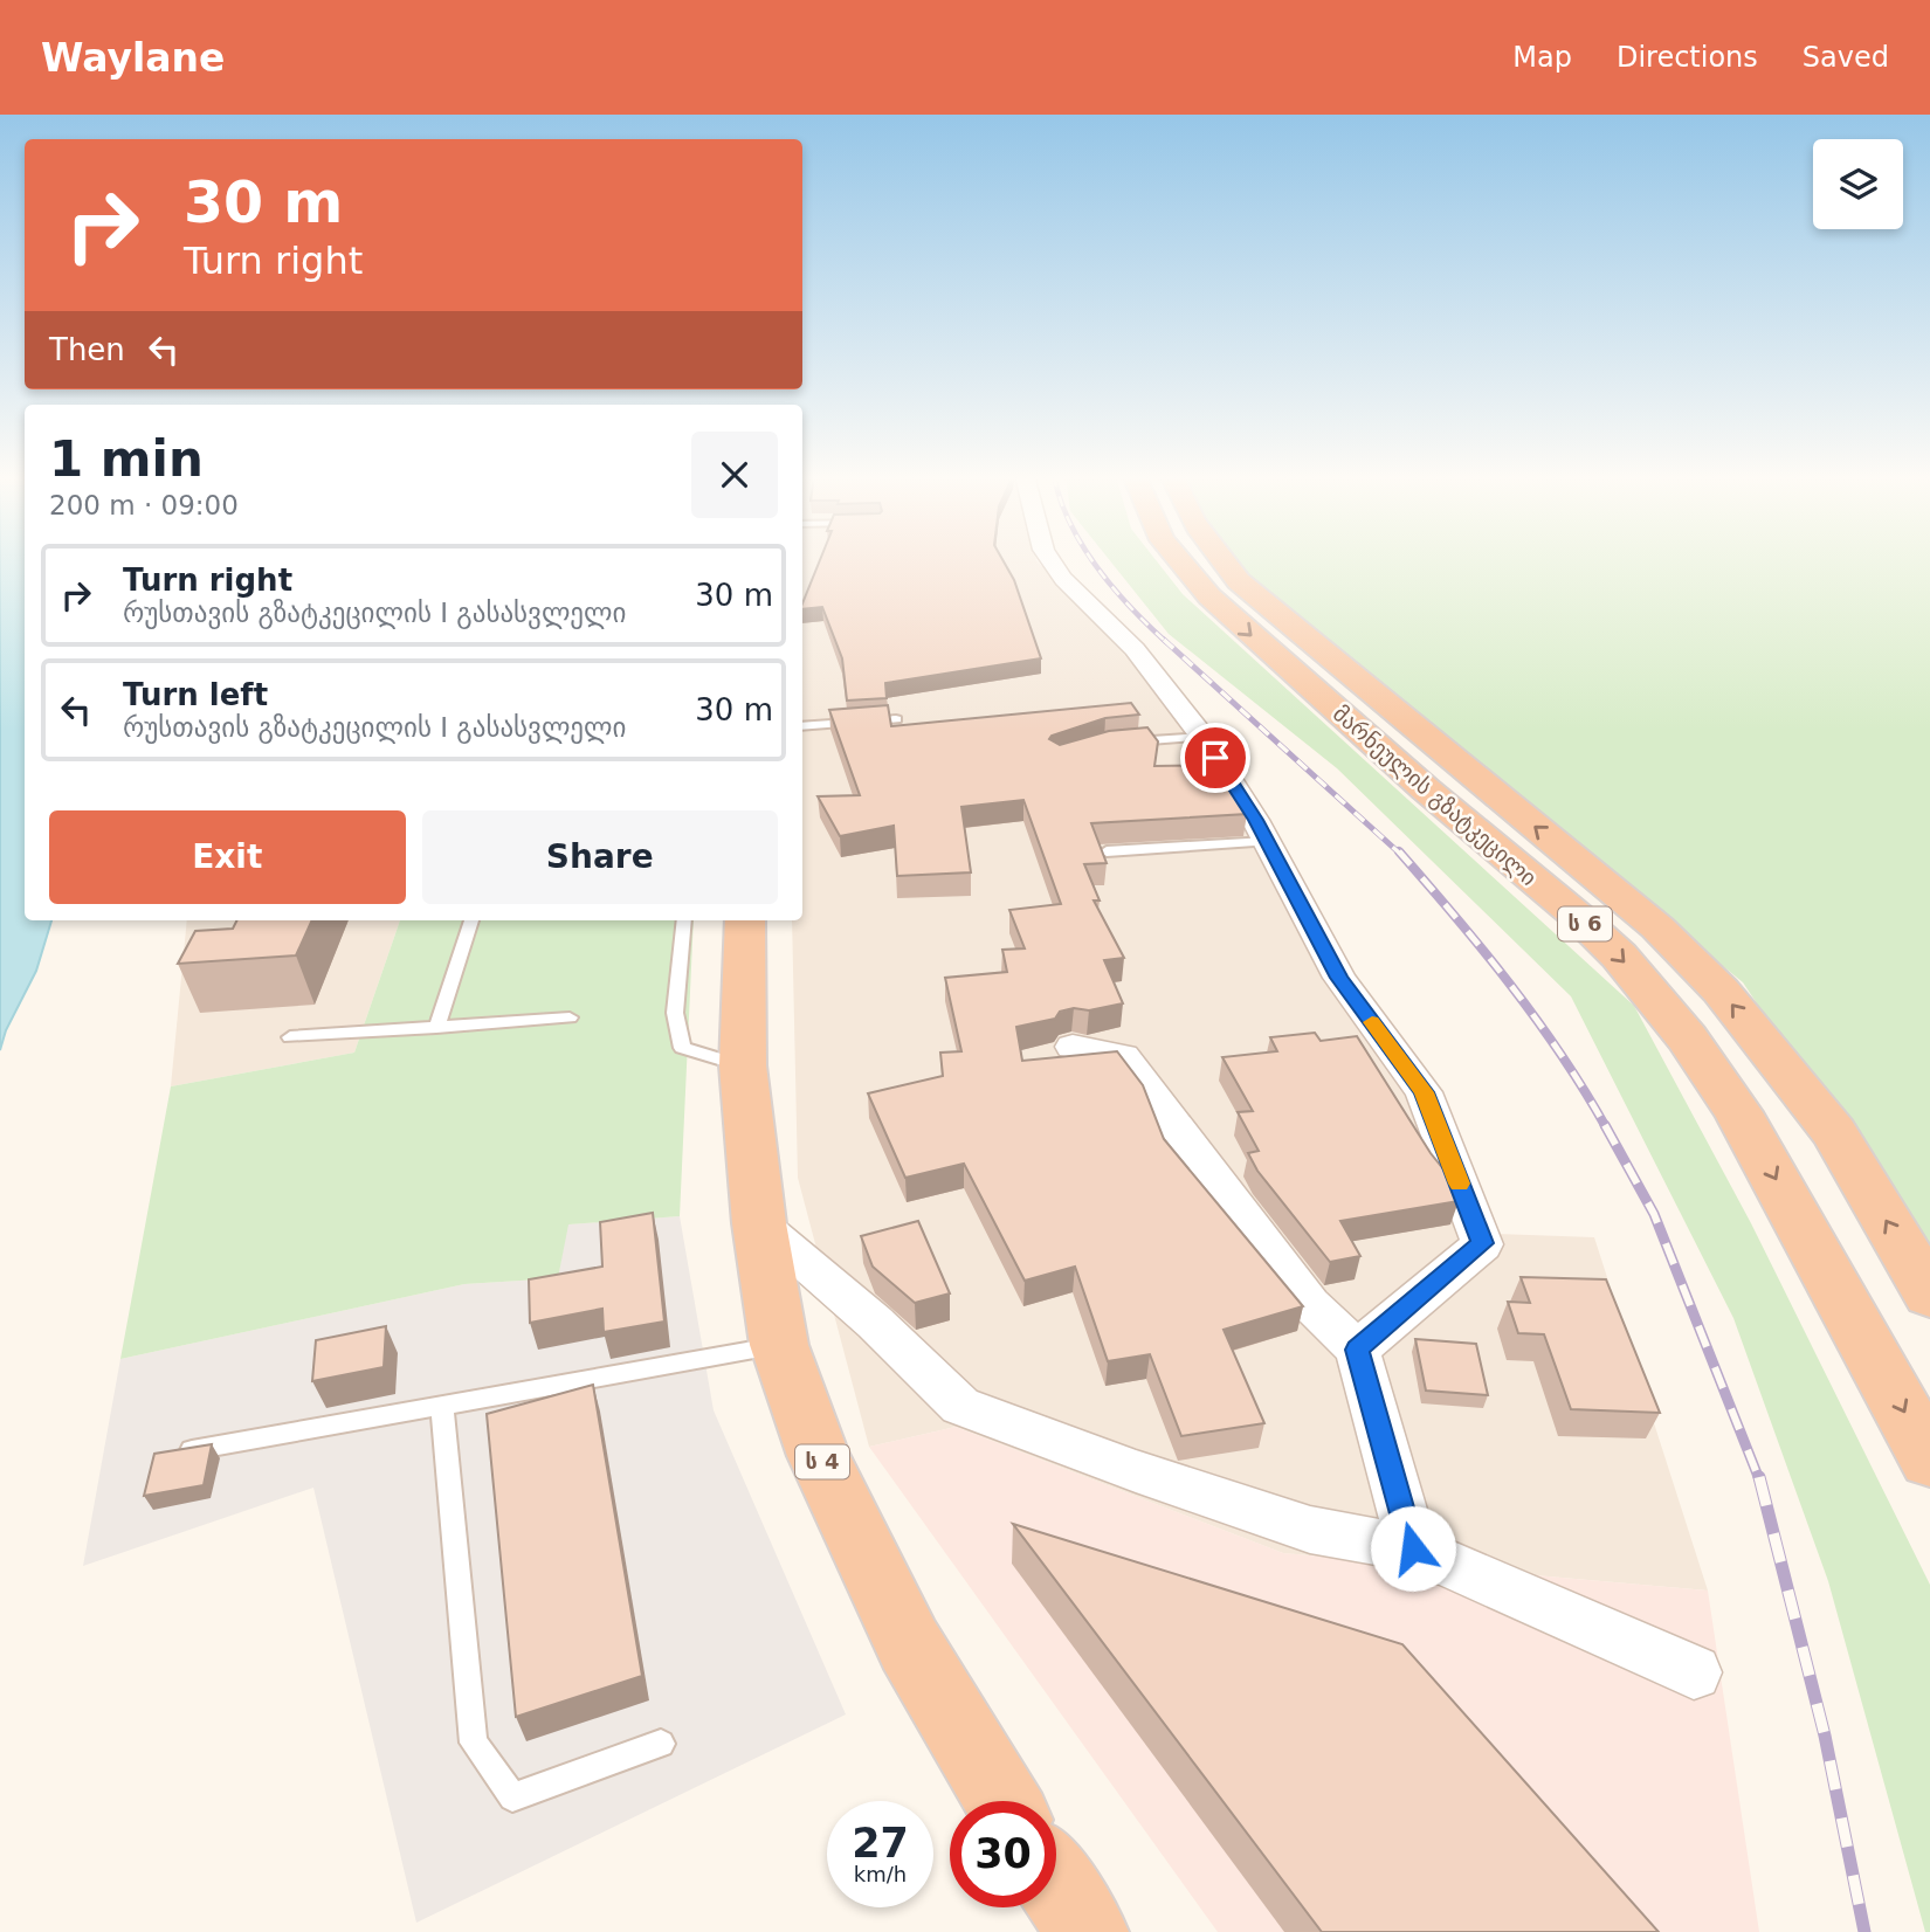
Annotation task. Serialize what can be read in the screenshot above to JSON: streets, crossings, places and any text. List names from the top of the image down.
{
  "streets": {
    "highway": ["მარნეულის გზატკეცილი", "ს 6", "ს 4"]
  },
  "page": {
    "header": "Waylane",
    "nav": ["Map", "Directions", "Saved"],
    "turn": ["30 m", "Turn right"],
    "then": "Then",
    "heading": ["1 min", "200 m · 09:00"],
    "list": [
      {
        "name": "Turn right",
        "note": "რუსთავის გზატკეცილის I გასასვლელი",
        "value": "30 m"
      },
      {
        "name": "Turn left",
        "note": "რუსთავის გზატკეცილის I გასასვლელი",
        "value": "30 m"
      }
    ],
    "buttons": ["Exit", "Share"],
    "speed": "27 km/h",
    "limit": "30"
  }
}
